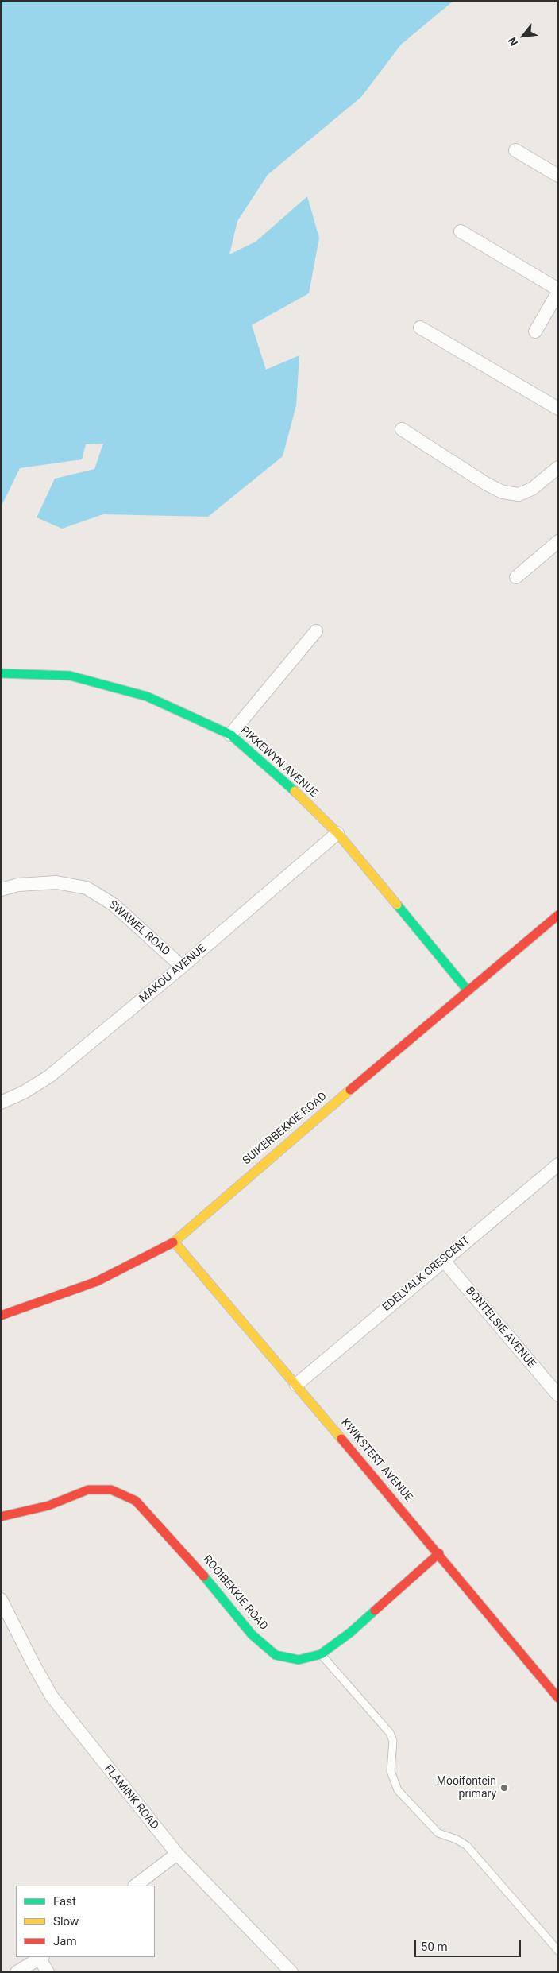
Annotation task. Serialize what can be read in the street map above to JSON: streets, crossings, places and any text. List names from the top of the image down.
{
  "streets": {
    "street": [
      "PIKKEWYN AVENUE",
      "SWAWEL ROAD",
      "MAKOU AVENUE",
      "SUIKERBEKKIE ROAD",
      "EDELVALK CRESCENT",
      "BONTELSIE AVENUE",
      "KWIKSTERT AVENUE",
      "ROOIBEKKIE ROAD",
      "FLAMINK ROAD"
    ]
  },
  "crossings": [
    ["PIKKEWYN AVENUE", "MAKOU AVENUE"],
    ["PIKKEWYN AVENUE", "SUIKERBEKKIE ROAD"],
    ["SWAWEL ROAD", "MAKOU AVENUE"],
    ["SUIKERBEKKIE ROAD", "KWIKSTERT AVENUE"],
    ["EDELVALK CRESCENT", "BONTELSIE AVENUE"],
    ["EDELVALK CRESCENT", "KWIKSTERT AVENUE"],
    ["KWIKSTERT AVENUE", "ROOIBEKKIE ROAD"]
  ],
  "places": ["Mooifontein primary"],
  "legend": ["Fast", "Slow", "Jam"],
  "scale_bar": "50 m",
  "north": "bottom left"
}
